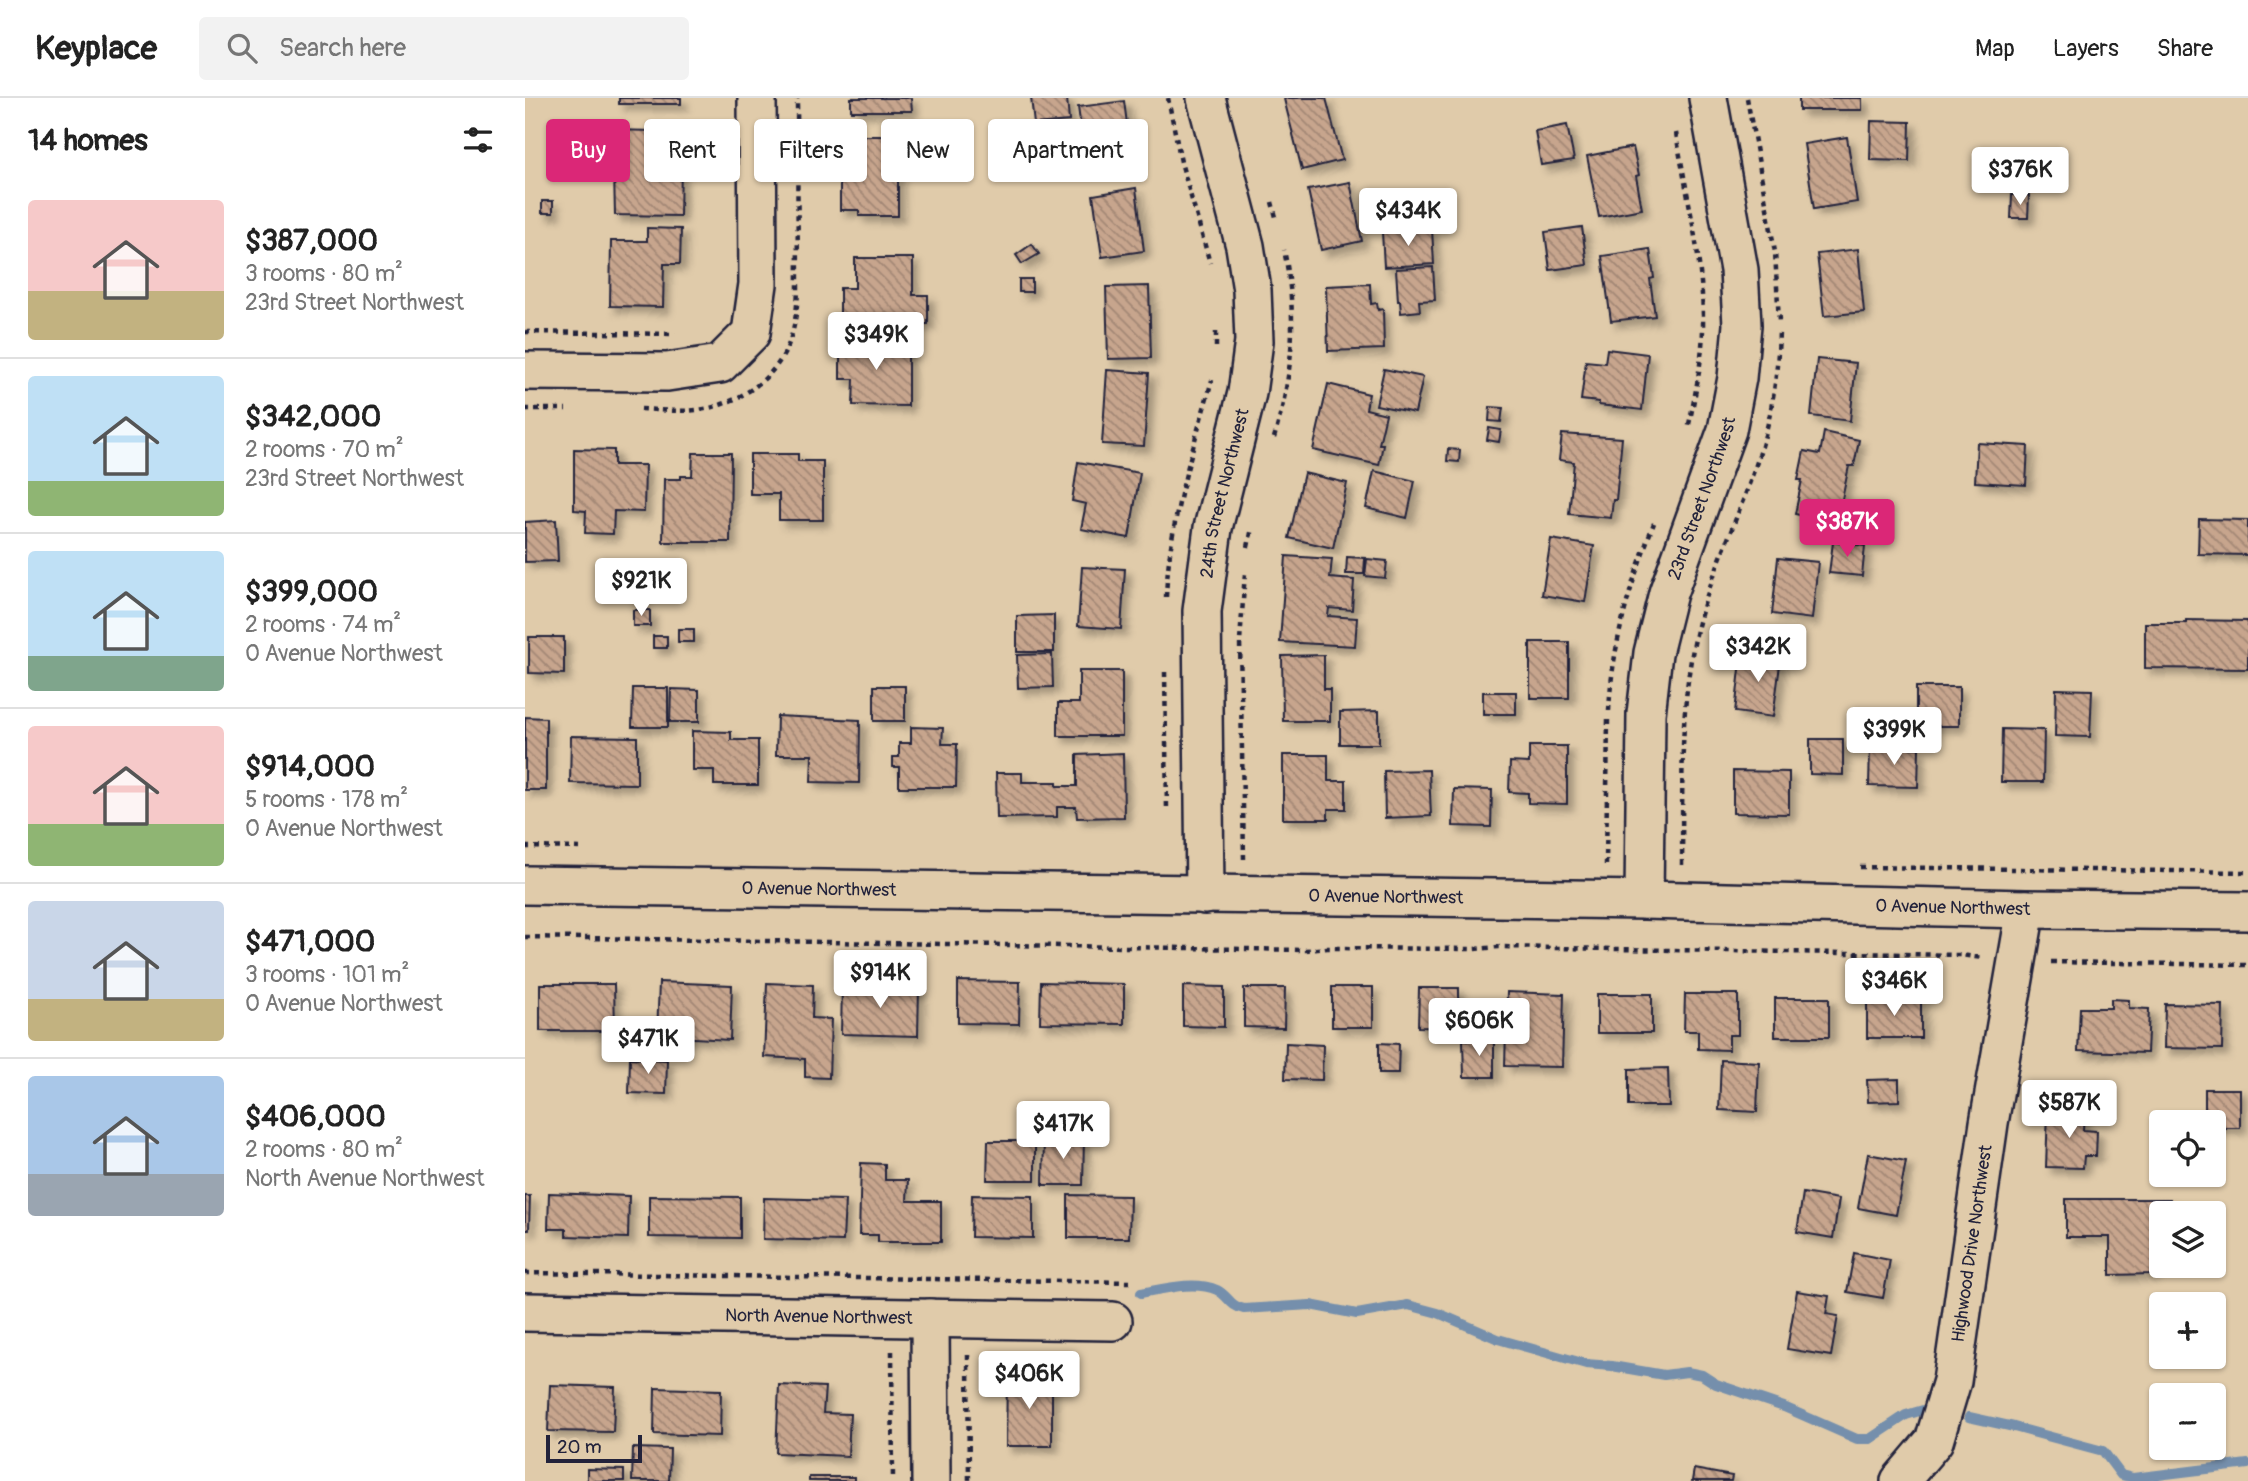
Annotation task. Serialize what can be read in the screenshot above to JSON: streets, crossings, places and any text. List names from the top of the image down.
{
  "streets": {
    "street": [
      "24th Street Northwest",
      "23rd Street Northwest",
      "O Avenue Northwest",
      "Highwood Drive Northwest",
      "North Avenue Northwest"
    ]
  },
  "crossings": [
    ["24th Street Northwest", "O Avenue Northwest"],
    ["23rd Street Northwest", "O Avenue Northwest"],
    ["O Avenue Northwest", "Highwood Drive Northwest"]
  ],
  "scale_bar": "20 m",
  "page": {
    "header": "Keyplace",
    "search": "Search here",
    "nav": ["Map", "Layers", "Share"],
    "heading": "14 homes",
    "chip": [
      "Buy",
      "Rent",
      "Filters",
      "New",
      "Apartment"
    ],
    "price": [
      "$376K",
      "$434K",
      "$349K",
      "$387K",
      "$921K",
      "$342K",
      "$399K",
      "$914K",
      "$346K",
      "$606K",
      "$471K",
      "$587K",
      "$417K",
      "$406K"
    ],
    "list": [
      {
        "name": "$387,000",
        "note": "3 rooms · 80 m² · 23rd Street Northwest"
      },
      {
        "name": "$342,000",
        "note": "2 rooms · 70 m² · 23rd Street Northwest"
      },
      {
        "name": "$399,000",
        "note": "2 rooms · 74 m² · O Avenue Northwest"
      },
      {
        "name": "$914,000",
        "note": "5 rooms · 178 m² · O Avenue Northwest"
      },
      {
        "name": "$471,000",
        "note": "3 rooms · 101 m² · O Avenue Northwest"
      },
      {
        "name": "$406,000",
        "note": "2 rooms · 80 m² · North Avenue Northwest"
      }
    ],
    "map_buttons": ["+", "−"],
    "scale": "20 m"
  }
}
